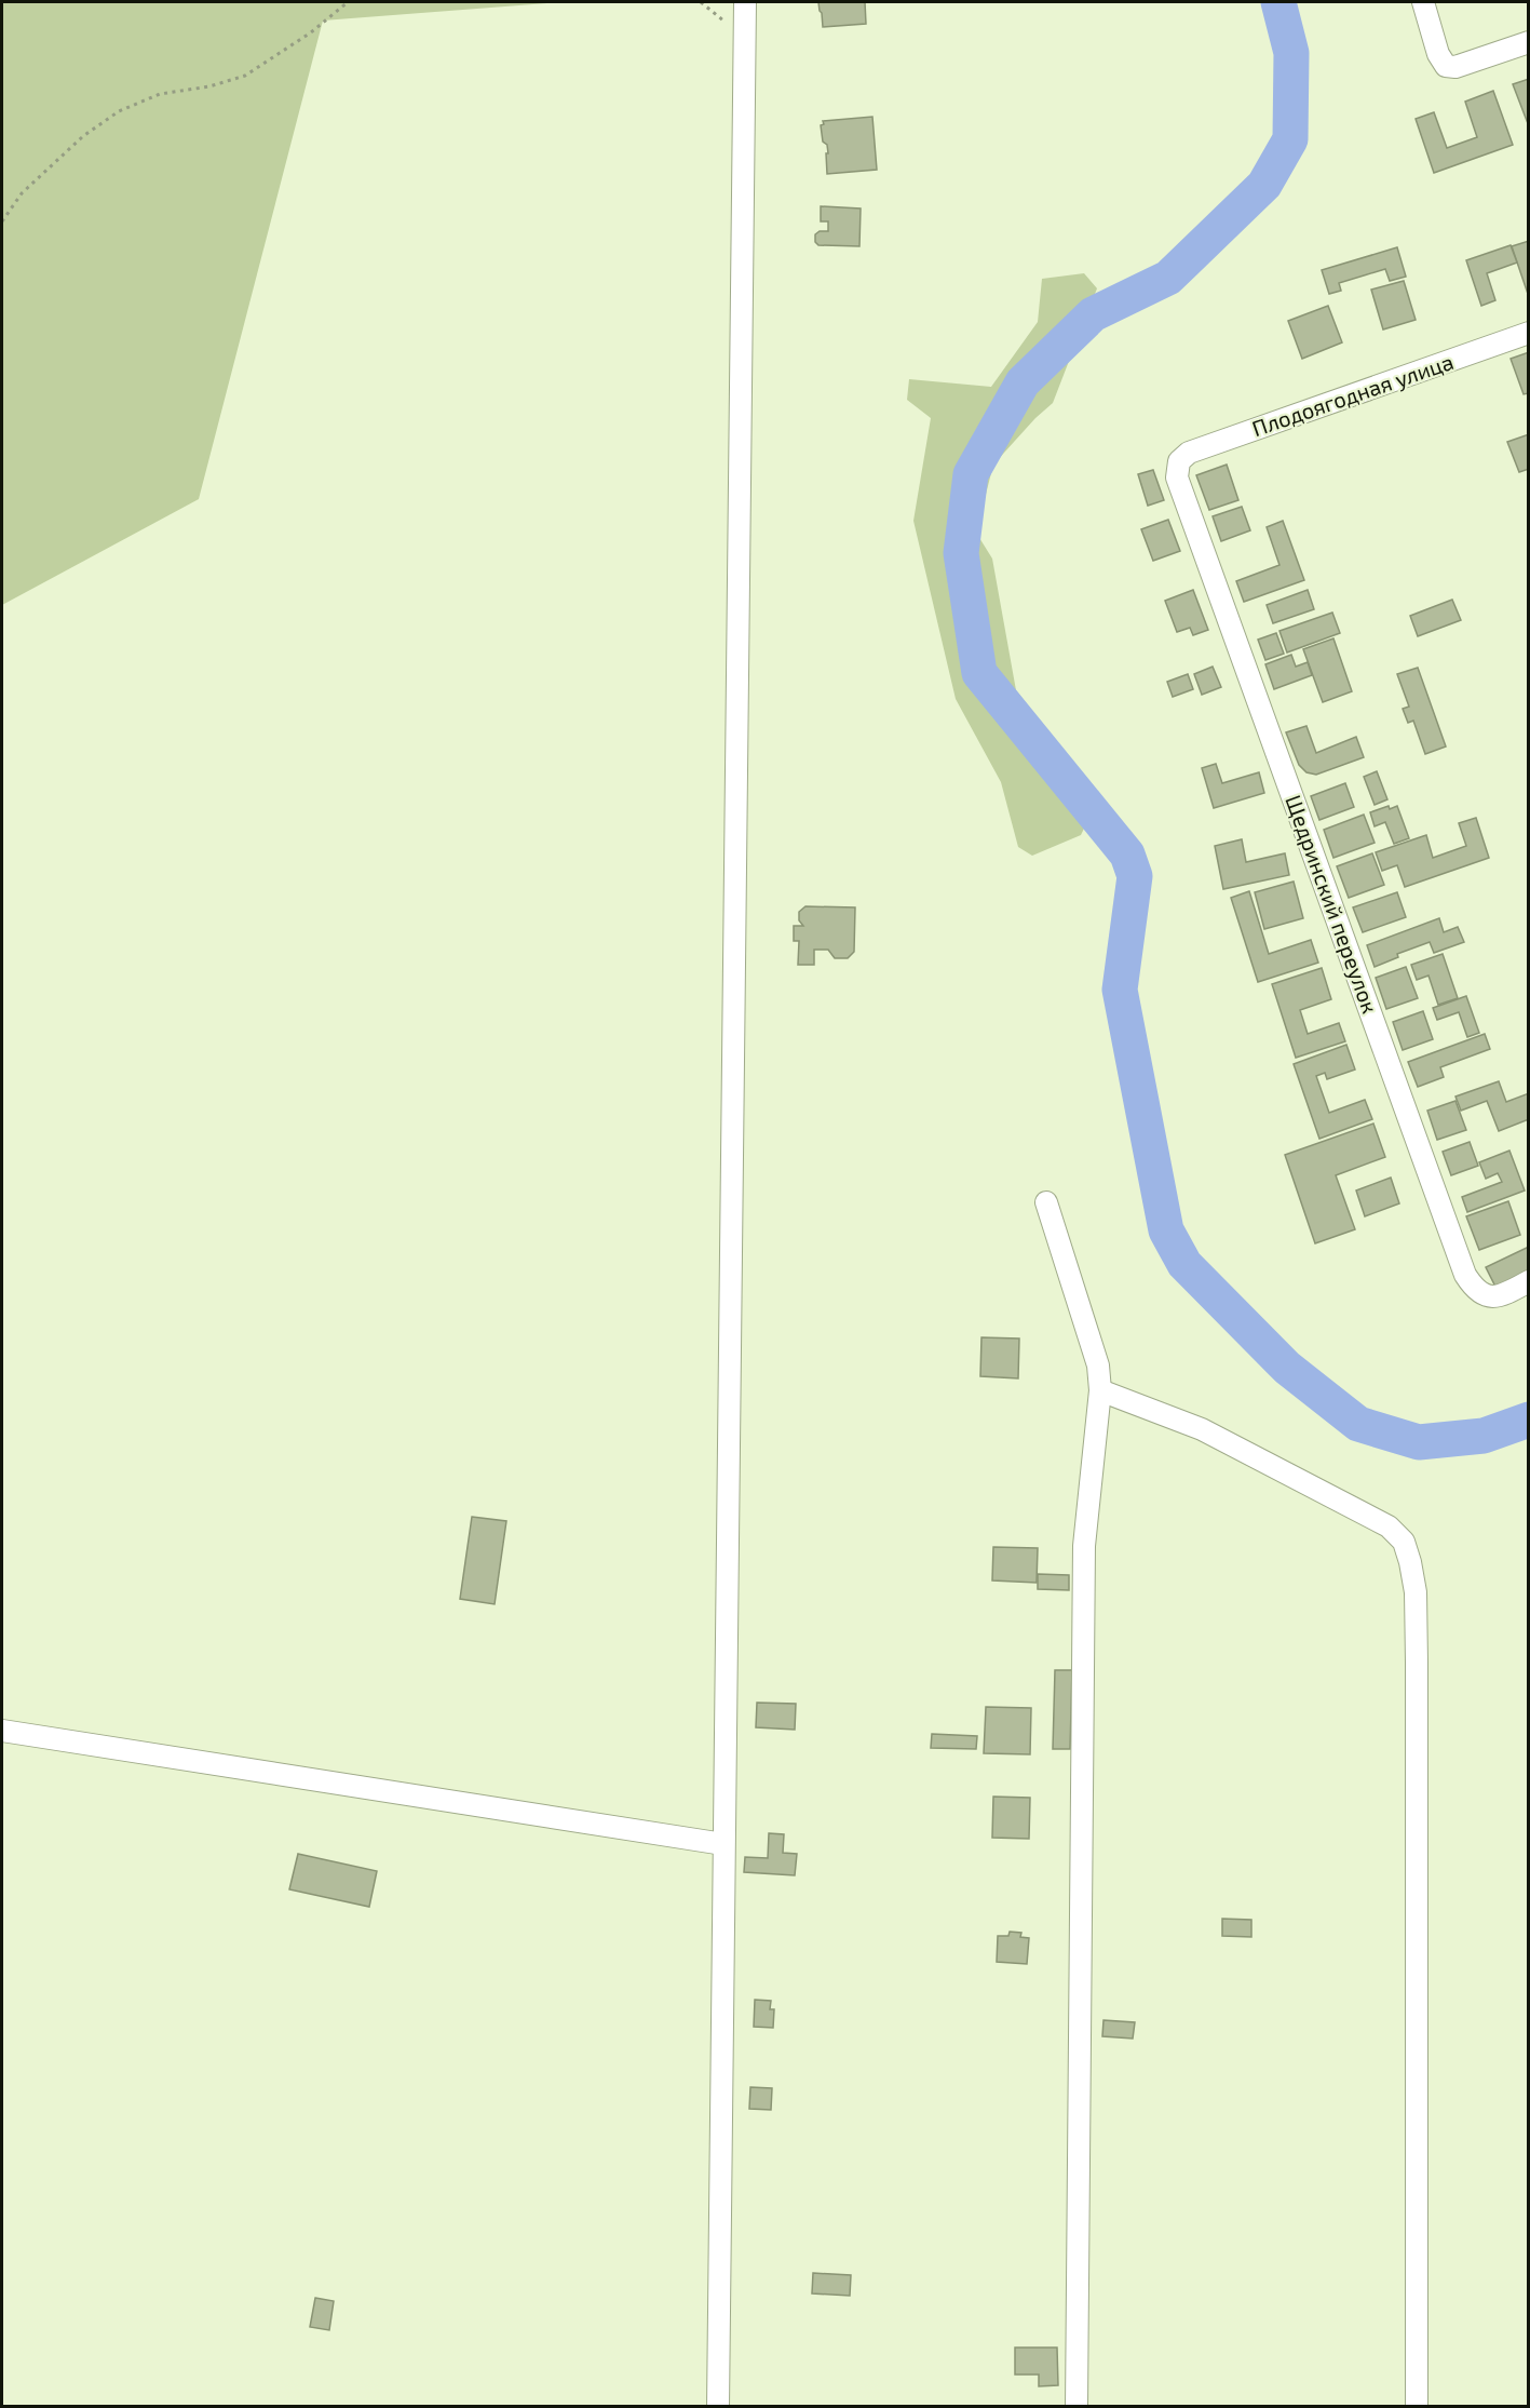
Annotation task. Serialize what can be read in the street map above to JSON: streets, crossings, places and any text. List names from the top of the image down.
{
  "streets": {
    "street": ["Плодоягодная улица", "Щедринский переулок"]
  },
  "crossings": [
    ["Плодоягодная улица", "Щедринский переулок"]
  ]
}
